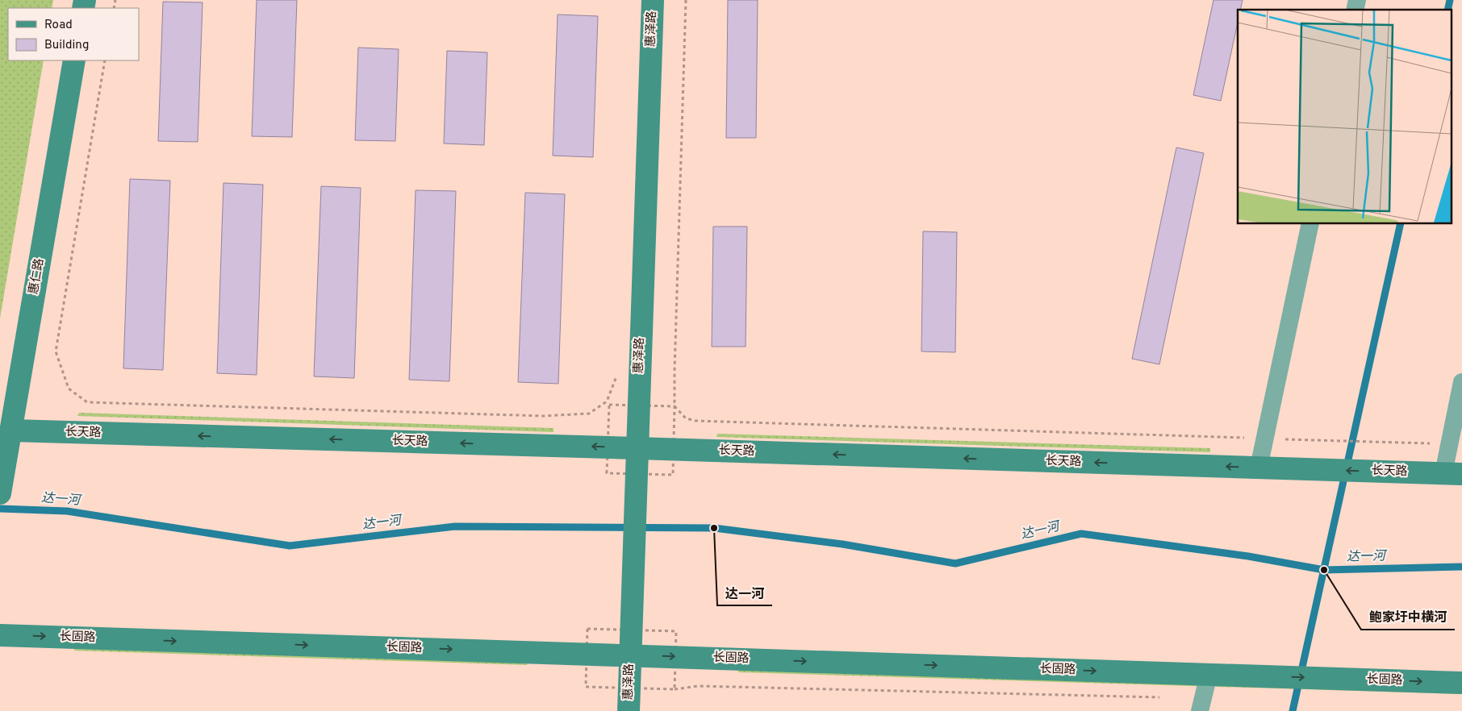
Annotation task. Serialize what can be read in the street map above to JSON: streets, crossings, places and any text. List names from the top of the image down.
{
  "streets": {
    "street": [
      "惠泽路",
      "惠仁路",
      "长天路",
      "长固路"
    ]
  },
  "crossings": [
    ["惠泽路", "长天路"],
    ["惠泽路", "长固路"],
    ["惠仁路", "长天路"]
  ],
  "one_way": ["长天路", "长固路"],
  "water": ["达一河"],
  "places": ["达一河", "鲍家圩中横河"],
  "legend": ["Road", "Building"]
}
